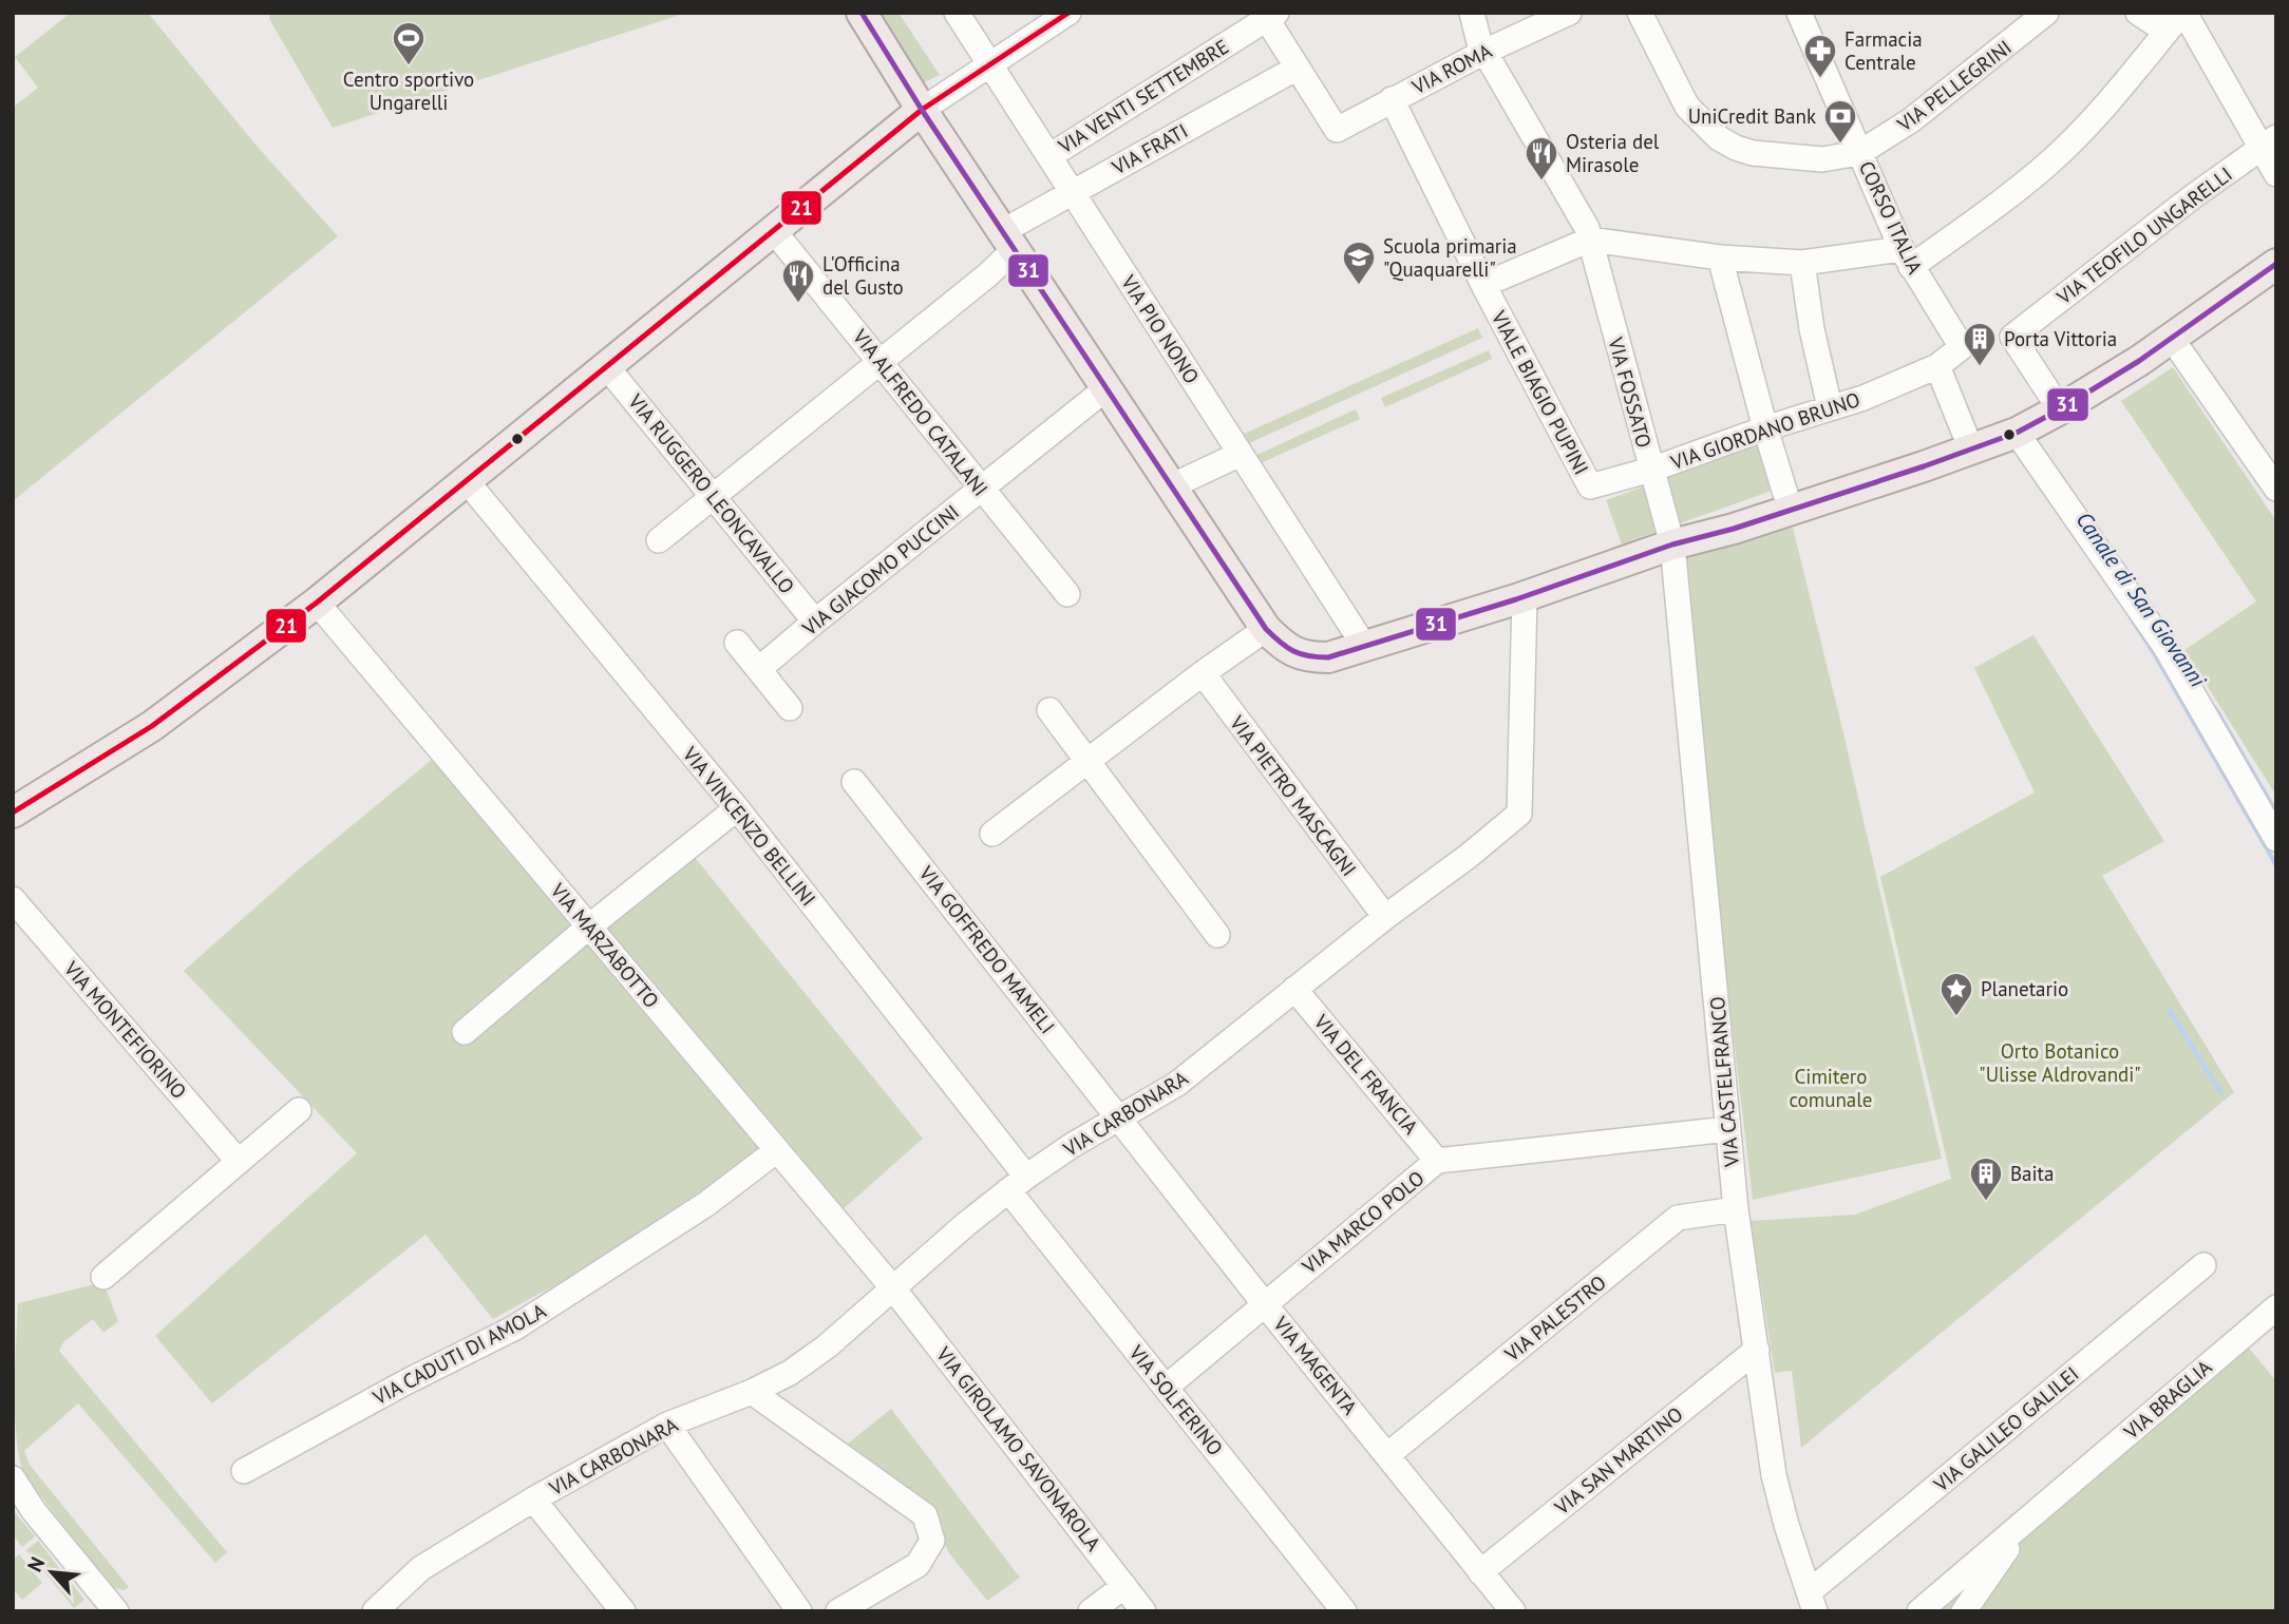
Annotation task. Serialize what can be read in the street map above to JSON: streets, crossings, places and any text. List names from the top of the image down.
{
  "streets": {
    "street": [
      "VIA ROMA",
      "VIA PELLEGRINI",
      "VIA VENTI SETTEMBRE",
      "VIA FRATI",
      "CORSO ITALIA",
      "VIA TEOFILO UNGARELLI",
      "VIA PIO NONO",
      "VIALE BIAGIO PUPINI",
      "VIA FOSSATO",
      "VIA ALFREDO CATALANI",
      "VIA GIORDANO BRUNO",
      "VIA RUGGERO LEONCAVALLO",
      "VIA GIACOMO PUCCINI",
      "VIA PIETRO MASCAGNI",
      "VIA VINCENZO BELLINI",
      "VIA MARZABOTTO",
      "VIA GOFFREDO MAMELI",
      "VIA MONTEFIORINO",
      "VIA DEL FRANCIA",
      "VIA CASTELFRANCO",
      "VIA CARBONARA",
      "VIA MARCO POLO",
      "VIA PALESTRO",
      "VIA CADUTI DI AMOLA",
      "VIA MAGENTA",
      "VIA BRAGLIA",
      "VIA SOLFERINO",
      "VIA GALILEO GALILEI",
      "VIA GIROLAMO SAVONAROLA",
      "VIA SAN MARTINO"
    ]
  },
  "crossings": [
    ["VIA ROMA", "VIA FRATI"],
    ["VIA ROMA", "VIALE BIAGIO PUPINI"],
    ["VIA ROMA", "VIA FOSSATO"],
    ["VIA PELLEGRINI", "CORSO ITALIA"],
    ["VIA VENTI SETTEMBRE", "VIA PIO NONO"],
    ["VIA FRATI", "VIA PIO NONO"],
    ["VIA FRATI", "VIA ALFREDO CATALANI"],
    ["VIA FRATI", "VIA RUGGERO LEONCAVALLO"],
    ["CORSO ITALIA", "VIA GIORDANO BRUNO"],
    ["VIALE BIAGIO PUPINI", "VIA GIORDANO BRUNO"],
    ["VIA FOSSATO", "VIA GIORDANO BRUNO"],
    ["VIA FOSSATO", "VIA CASTELFRANCO"],
    ["VIA ALFREDO CATALANI", "VIA GIACOMO PUCCINI"],
    ["VIA RUGGERO LEONCAVALLO", "VIA GIACOMO PUCCINI"],
    ["VIA PIETRO MASCAGNI", "VIA CARBONARA"],
    ["VIA VINCENZO BELLINI", "VIA CARBONARA"],
    ["VIA VINCENZO BELLINI", "VIA SOLFERINO"],
    ["VIA MARZABOTTO", "VIA CARBONARA"],
    ["VIA MARZABOTTO", "VIA CADUTI DI AMOLA"],
    ["VIA MARZABOTTO", "VIA GIROLAMO SAVONAROLA"],
    ["VIA GOFFREDO MAMELI", "VIA CARBONARA"],
    ["VIA GOFFREDO MAMELI", "VIA MAGENTA"],
    ["VIA DEL FRANCIA", "VIA CARBONARA"],
    ["VIA DEL FRANCIA", "VIA MARCO POLO"],
    ["VIA CASTELFRANCO", "VIA MARCO POLO"],
    ["VIA CASTELFRANCO", "VIA PALESTRO"],
    ["VIA CASTELFRANCO", "VIA GALILEO GALILEI"],
    ["VIA CASTELFRANCO", "VIA SAN MARTINO"],
    ["VIA CARBONARA", "VIA MAGENTA"],
    ["VIA CARBONARA", "VIA SOLFERINO"],
    ["VIA CARBONARA", "VIA GIROLAMO SAVONAROLA"],
    ["VIA MARCO POLO", "VIA MAGENTA"],
    ["VIA MARCO POLO", "VIA SOLFERINO"],
    ["VIA PALESTRO", "VIA MAGENTA"],
    ["VIA MAGENTA", "VIA SAN MARTINO"]
  ],
  "water": ["Canale di San Giovanni"],
  "parks": ["Orto Botanico \"Ulisse Aldrovandi\"", "Cimitero comunale"],
  "places": {
    "sports": ["Centro sportivo Ungarelli"],
    "pharmacy": ["Farmacia Centrale"],
    "bank": ["UniCredit Bank"],
    "restaurant": ["Osteria del Mirasole", "L'Officina del Gusto"],
    "school or university": ["Scuola primaria \"Quaquarelli\""],
    "building": ["Porta Vittoria", "Baita"],
    "place": ["Planetario"]
  },
  "lines": ["transit line 21", "transit line 31"],
  "north": "top left"
}
